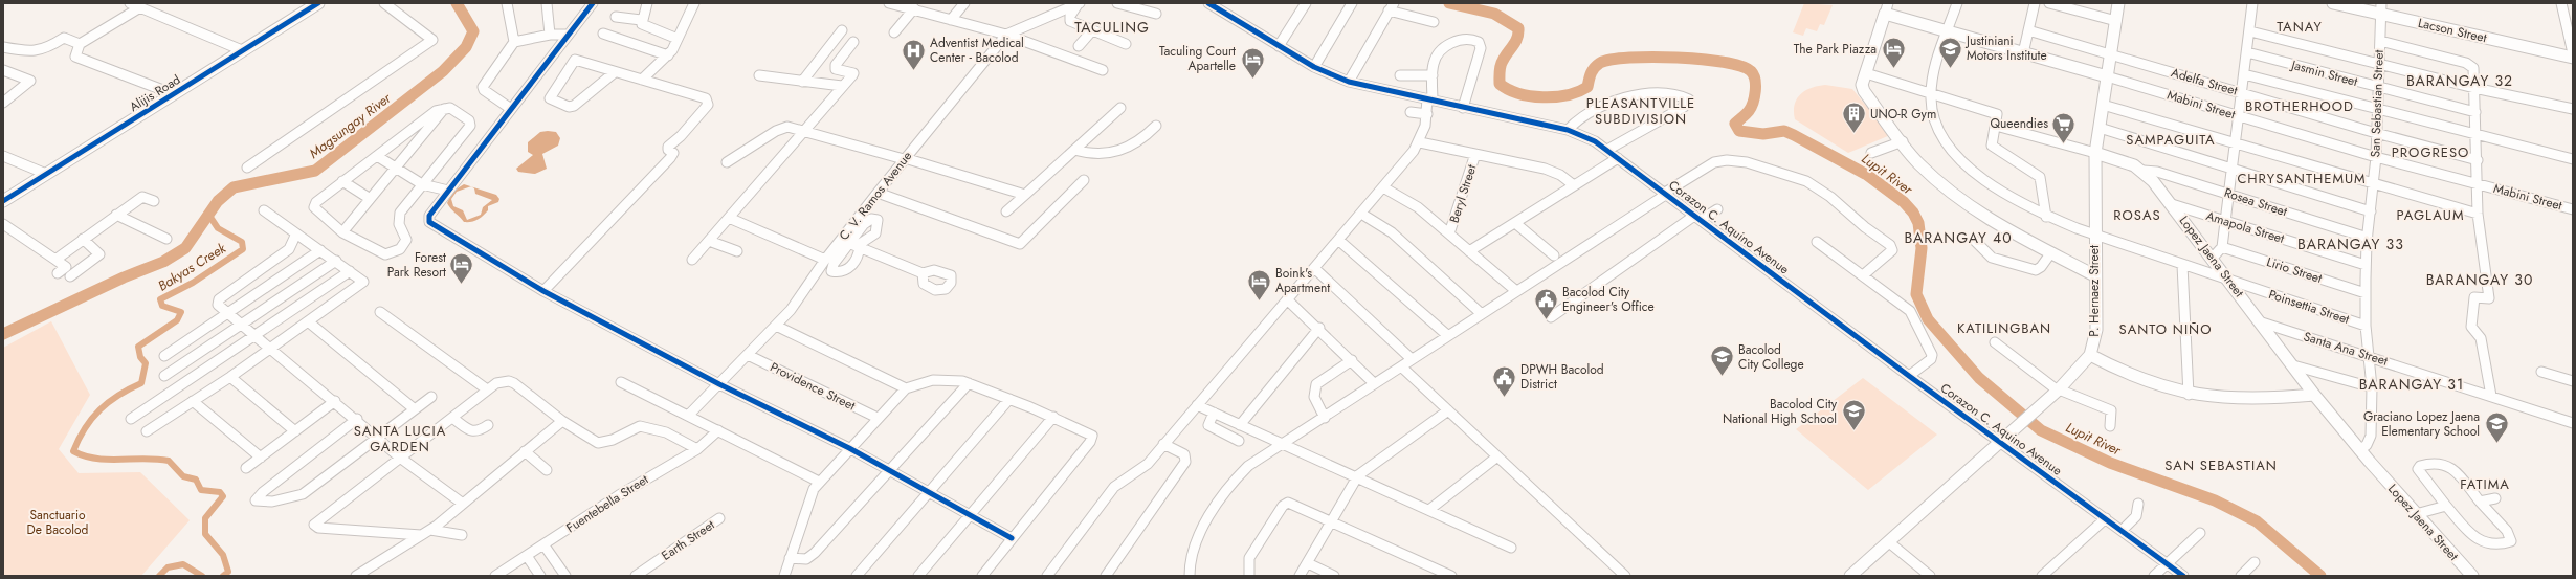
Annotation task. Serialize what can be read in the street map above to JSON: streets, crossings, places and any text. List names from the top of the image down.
{
  "streets": {
    "main road": [
      "Lacson Street",
      "Alijis Road",
      "Mabini Street",
      "Lopez Jaena Street",
      "P. Hernaez Street"
    ],
    "street": [
      "Jasmin Street",
      "Adelfa Street",
      "San Sebastian Street",
      "Beryl Street",
      "C. V. Ramos Avenue",
      "Rosea Street",
      "Corazon C. Aquino Avenue",
      "Amapola Street",
      "Lirio Street",
      "Poinsettia Street",
      "Santa Ana Street",
      "Providence Street",
      "Fuentebella Street",
      "Earth Street"
    ]
  },
  "crossings": [
    ["Lacson Street", "San Sebastian Street"],
    ["Jasmin Street", "San Sebastian Street"],
    ["Adelfa Street", "San Sebastian Street"],
    ["Adelfa Street", "P. Hernaez Street"],
    ["San Sebastian Street", "Mabini Street"],
    ["San Sebastian Street", "Rosea Street"],
    ["San Sebastian Street", "Amapola Street"],
    ["San Sebastian Street", "Lopez Jaena Street"],
    ["San Sebastian Street", "Lirio Street"],
    ["San Sebastian Street", "Poinsettia Street"],
    ["San Sebastian Street", "Santa Ana Street"],
    ["Mabini Street", "P. Hernaez Street"],
    ["C. V. Ramos Avenue", "Providence Street"],
    ["Rosea Street", "Lopez Jaena Street"],
    ["Corazon C. Aquino Avenue", "P. Hernaez Street"],
    ["Amapola Street", "Lopez Jaena Street"],
    ["Lopez Jaena Street", "P. Hernaez Street"],
    ["Lopez Jaena Street", "Poinsettia Street"],
    ["Lopez Jaena Street", "Santa Ana Street"],
    ["P. Hernaez Street", "Poinsettia Street"]
  ],
  "districts": [
    "TANAY",
    "TACULING",
    "BARANGAY 32",
    "PLEASANTVILLE SUBDIVISION",
    "BROTHERHOOD",
    "SAMPAGUITA",
    "PROGRESO",
    "CHRYSANTHEMUM",
    "ROSAS",
    "PAGLAUM",
    "BARANGAY 40",
    "BARANGAY 33",
    "BARANGAY 30",
    "KATILINGBAN",
    "SANTO NIÑO",
    "BARANGAY 31",
    "SANTA LUCIA GARDEN",
    "SAN SEBASTIAN",
    "FATIMA"
  ],
  "water": ["Magsungay River", "Lupit River", "Bakyas Creek"],
  "parks": ["Sanctuario De Bacolod"],
  "places": {
    "school or university": [
      "Justiniani Motors Institute",
      "Bacolod City College",
      "Bacolod City National High School",
      "Graciano Lopez Jaena Elementary School"
    ],
    "hotel": [
      "The Park Piazza",
      "Taculing Court Apartelle",
      "Forest Park Resort",
      "Boink's Apartment"
    ],
    "hospital": ["Adventist Medical Center - Bacolod"],
    "building": ["UNO-R Gym"],
    "supermarket": ["Queendies"],
    "public building": ["Bacolod City Engineer's Office", "DPWH Bacolod District"]
  }
}
